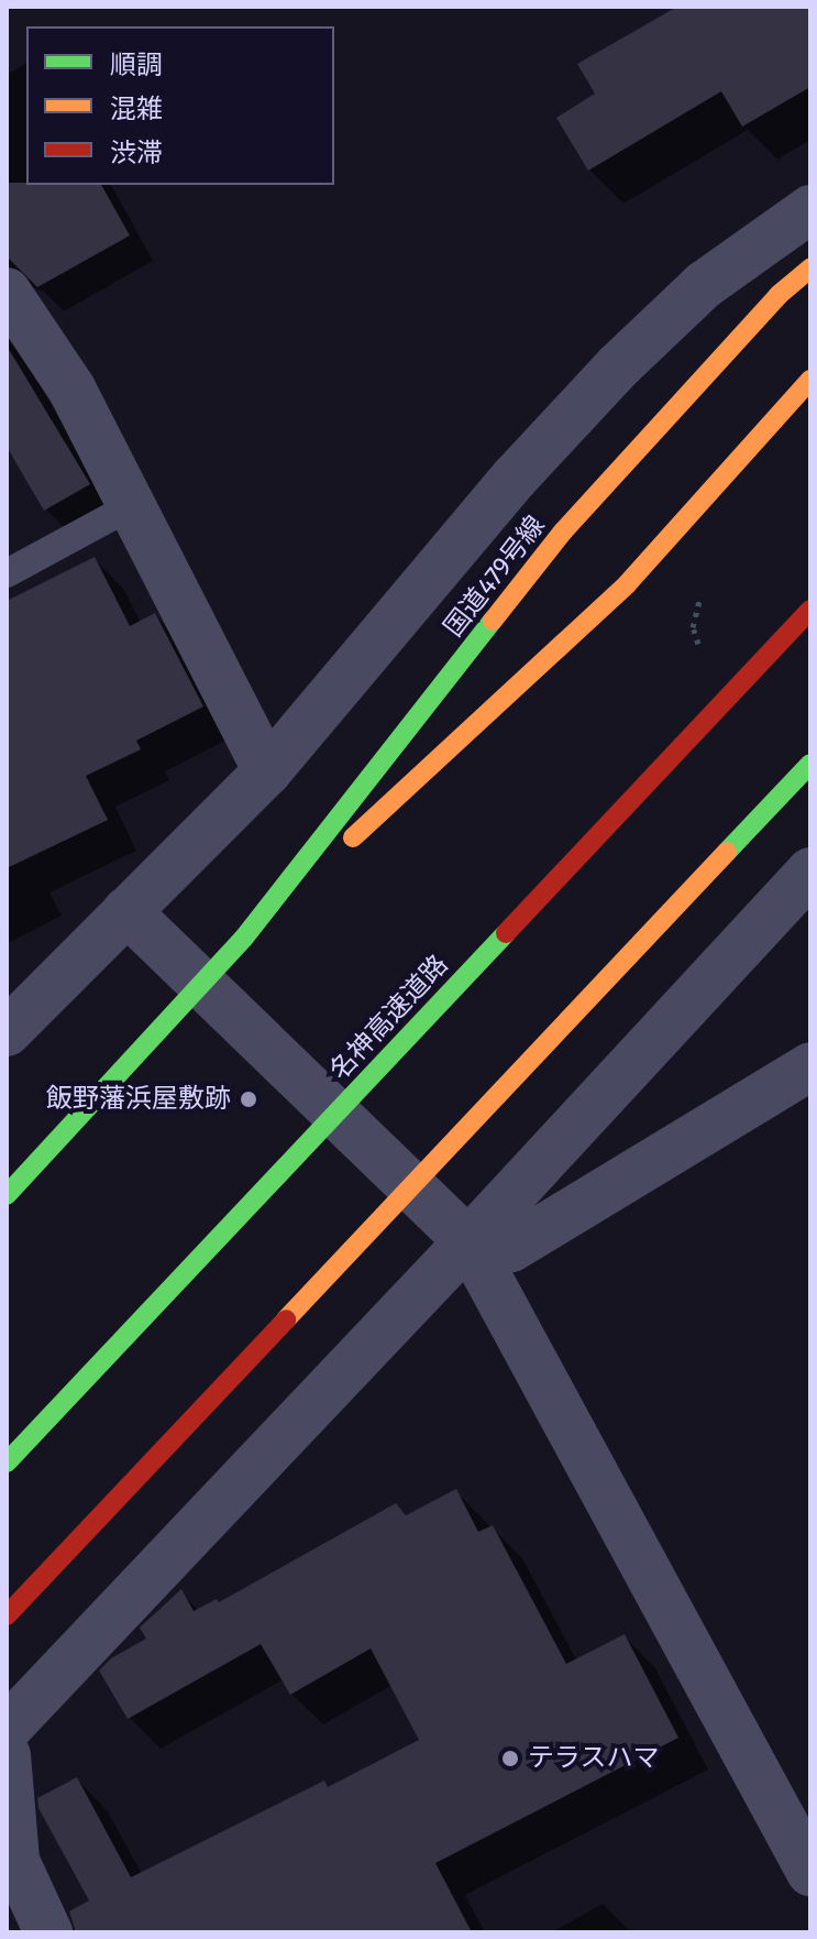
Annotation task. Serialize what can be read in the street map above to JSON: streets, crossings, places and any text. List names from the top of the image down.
{
  "streets": {
    "highway": ["国道479号線", "名神高速道路"]
  },
  "places": ["飯野藩浜屋敷跡", "テラスハマ"],
  "legend": ["順調", "混雑", "渋滞"]
}
